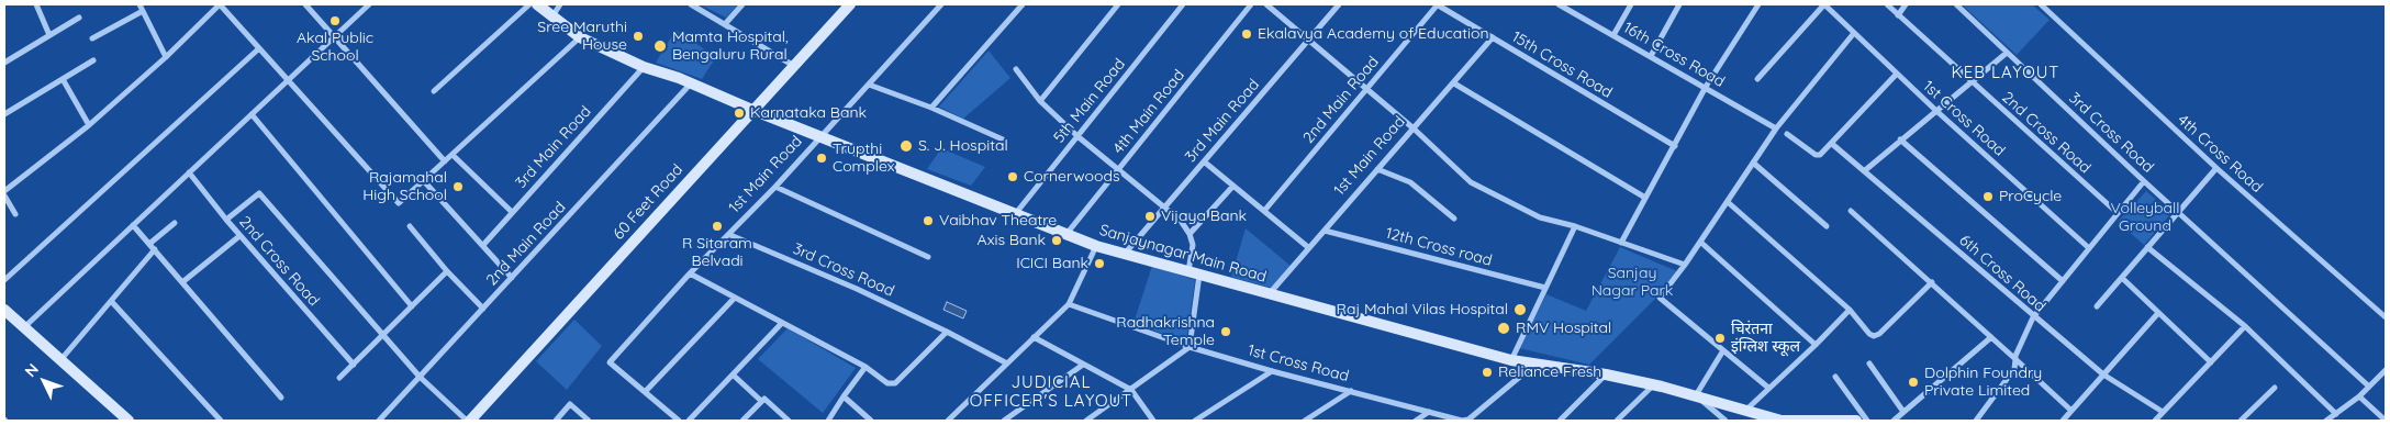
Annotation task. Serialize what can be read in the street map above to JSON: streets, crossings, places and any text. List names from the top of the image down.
{
  "streets": {
    "street": [
      "16th Cross Road",
      "15th Cross Road",
      "2nd Main Road",
      "5th Main Road",
      "4th Main Road",
      "1st Cross Road",
      "3rd Main Road",
      "2nd Cross Road",
      "3rd Cross Road",
      "4th Cross Road",
      "1st Main Road",
      "60 Feet Road",
      "12th Cross road",
      "Sanjaynagar Main Road",
      "6th Cross Road"
    ]
  },
  "crossings": [
    ["15th Cross Road", "2nd Main Road"],
    ["15th Cross Road", "1st Main Road"],
    ["2nd Main Road", "Sanjaynagar Main Road"],
    ["5th Main Road", "Sanjaynagar Main Road"],
    ["4th Main Road", "Sanjaynagar Main Road"],
    ["3rd Main Road", "Sanjaynagar Main Road"],
    ["3rd Cross Road", "1st Main Road"],
    ["1st Main Road", "12th Cross road"],
    ["1st Main Road", "Sanjaynagar Main Road"],
    ["60 Feet Road", "Sanjaynagar Main Road"]
  ],
  "districts": ["KEB LAYOUT", "JUDICIAL OFFICER'S LAYOUT"],
  "parks": ["Volleyball Ground", "Sanjay Nagar Park"],
  "places": [
    "Akal Public School",
    "Ekalavya Academy of Education",
    "Sree Maruthi House",
    "Mamta Hospital, Bengaluru Rural",
    "Karnataka Bank",
    "S. J. Hospital",
    "Trupthi Complex",
    "Cornerwoods",
    "Rajamahal High School",
    "ProCycle",
    "Vijaya Bank",
    "Vaibhav Theatre",
    "R Sitaram Belvadi",
    "Axis Bank",
    "ICICI Bank",
    "Raj Mahal Vilas Hospital",
    "RMV Hospital",
    "Radhakrishna Temple",
    "चिरंतना इंग्लिश स्कूल",
    "Reliance Fresh",
    "Dolphin Foundry Private Limited"
  ],
  "north": "top left"
}
